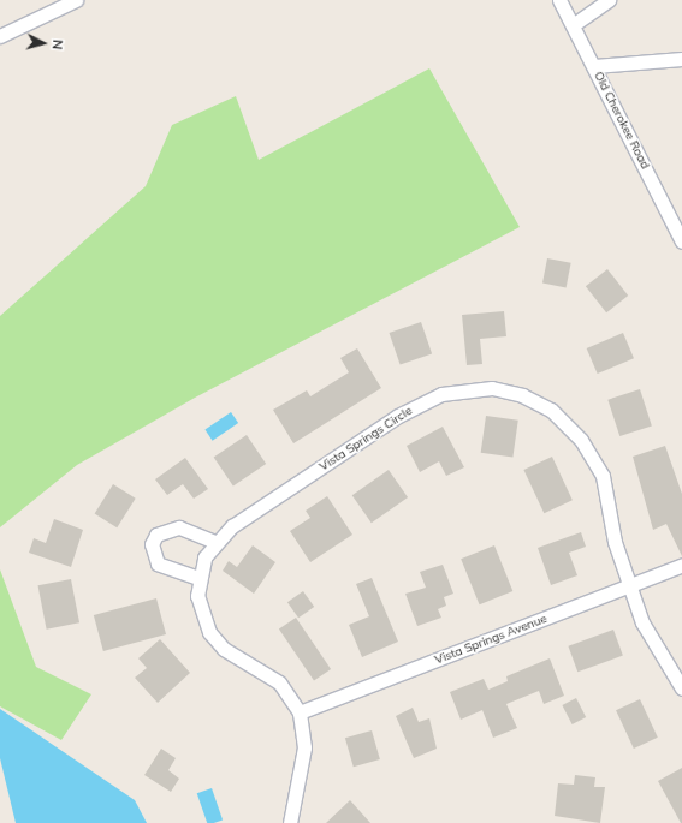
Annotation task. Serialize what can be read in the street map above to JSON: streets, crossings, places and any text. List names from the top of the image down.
{
  "streets": {
    "street": ["Old Cherokee Road", "Vista Springs Circle", "Vista Springs Avenue"]
  },
  "crossings": [
    ["Vista Springs Circle", "Vista Springs Avenue"]
  ],
  "north": "right"
}
